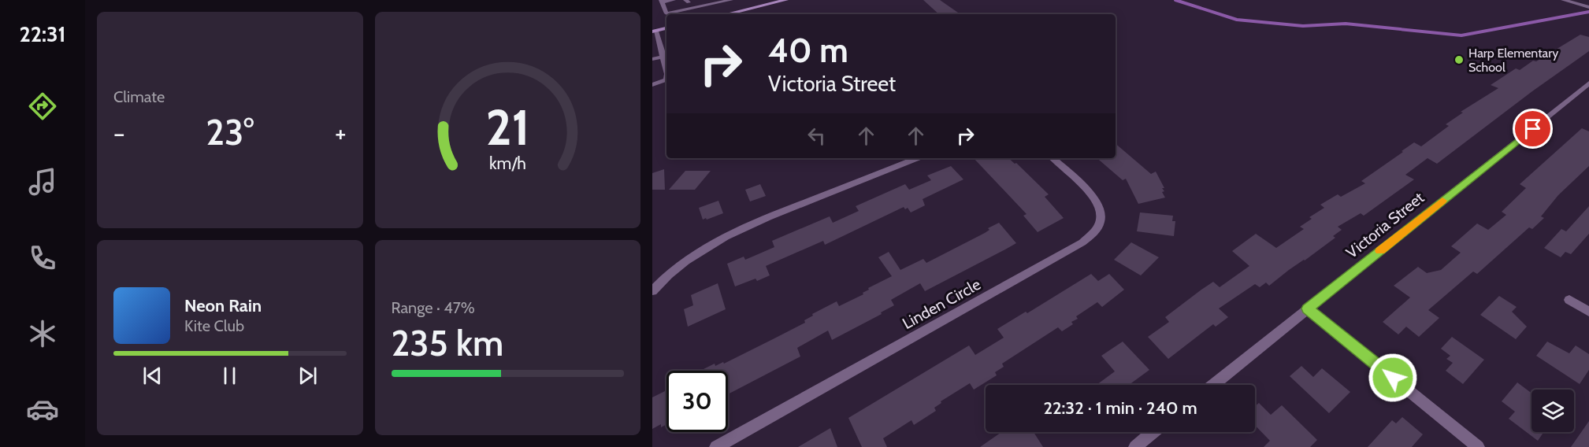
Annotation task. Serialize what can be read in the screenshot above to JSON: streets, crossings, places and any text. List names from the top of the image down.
{
  "streets": {
    "street": ["Victoria Street", "Linden Circle"]
  },
  "places": ["Harp Elementary School"],
  "page": {
    "tabs": "22:31",
    "tile": [
      "Climate",
      ["Range · 47%", "235 km"]
    ],
    "turn": ["40 m", "Victoria Street"],
    "heat": ["−", "23°", "+"],
    "song": ["Neon Rain", "Kite Club"],
    "limit": "30",
    "trip": "22:32 · 1 min · 240 m",
    "gauge": ["21", "km/h"]
  }
}
